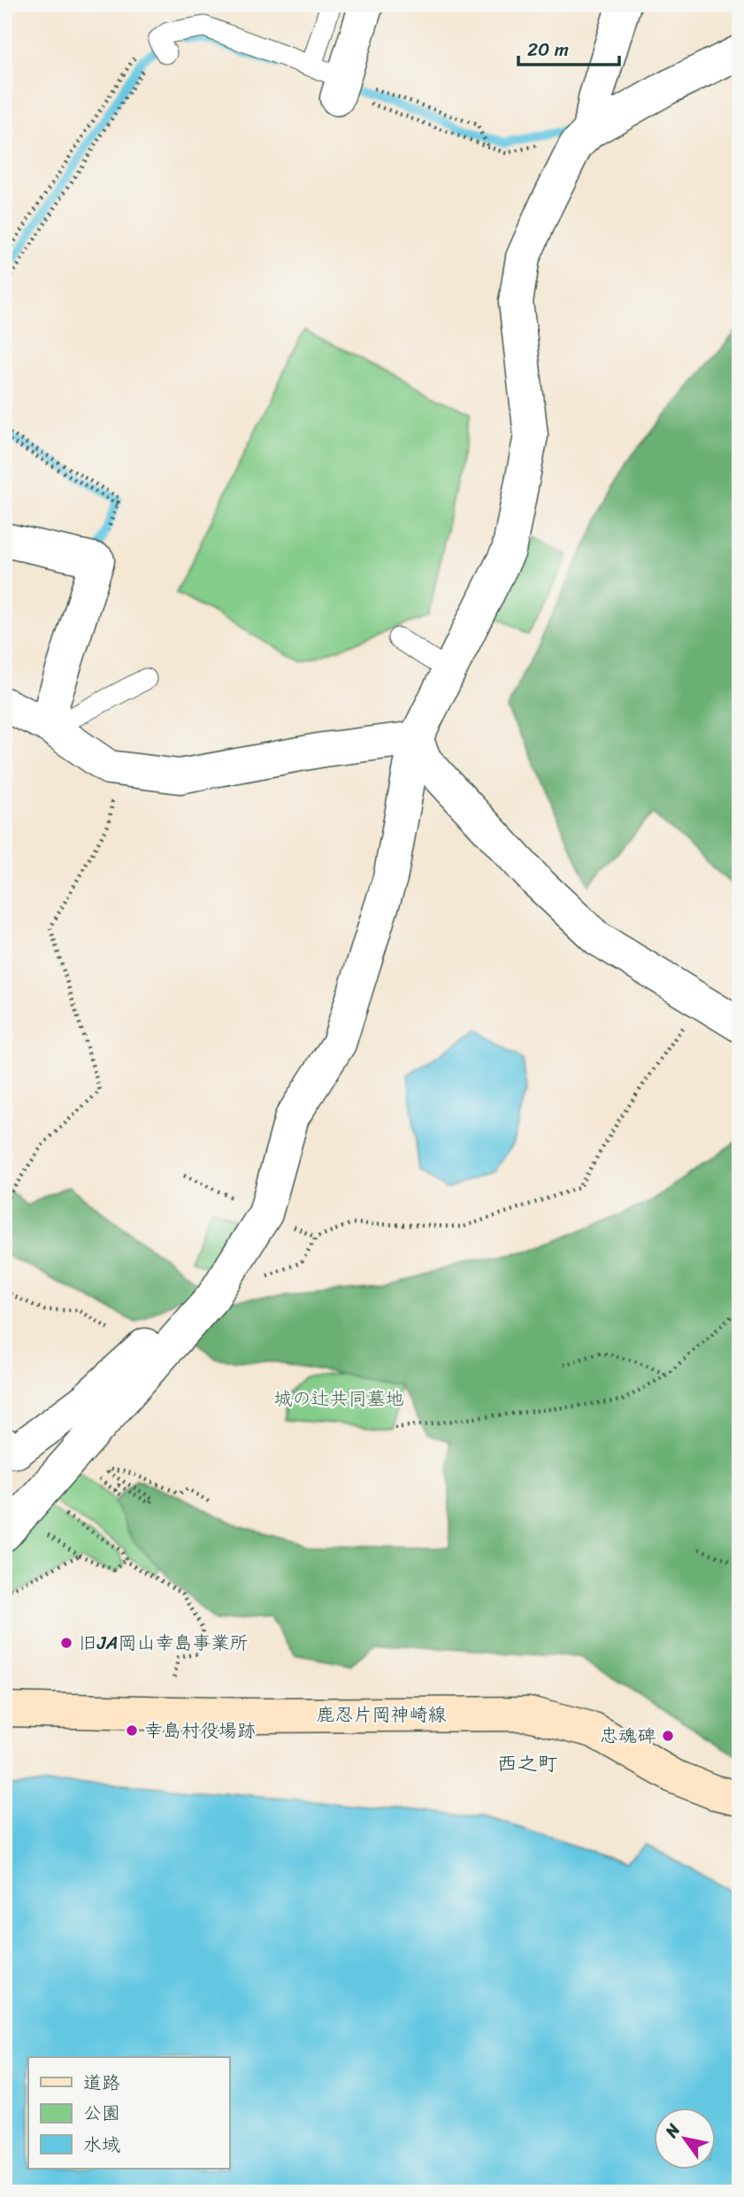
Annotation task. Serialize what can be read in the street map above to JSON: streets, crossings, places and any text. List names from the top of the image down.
{
  "streets": {
    "main road": ["鹿忍片岡神崎線"]
  },
  "districts": ["西之町"],
  "parks": ["城の辻共同墓地"],
  "places": ["旧JA岡山幸島事業所", "幸島村役場跡", "忠魂碑"],
  "legend": ["道路", "公園", "水域"],
  "scale_bar": "20 m",
  "north": "top left"
}
